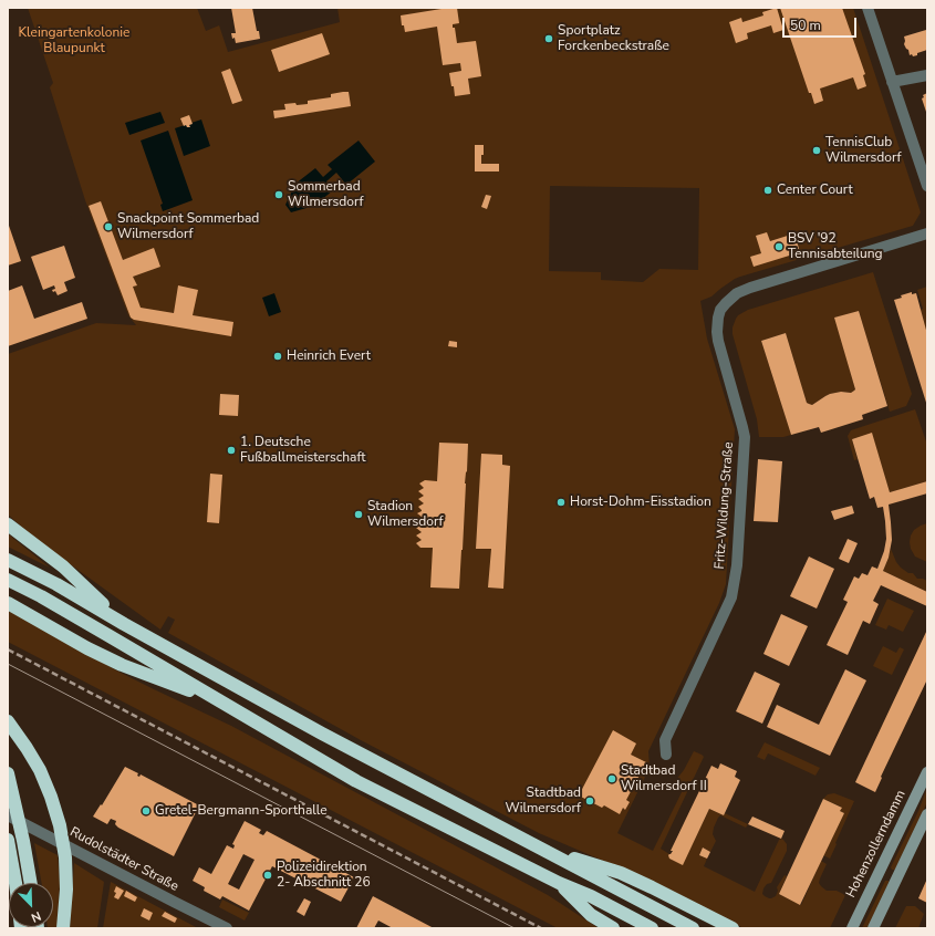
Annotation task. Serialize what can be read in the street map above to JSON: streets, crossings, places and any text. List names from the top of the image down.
{
  "streets": {
    "main road": ["Hohenzollerndamm"],
    "street": ["Fritz-Wildung-Straße", "Rudolstädter Straße"]
  },
  "parks": ["Kleingartenkolonie Blaupunkt"],
  "places": [
    "Sportplatz Forckenbeckstraße",
    "TennisClub Wilmersdorf",
    "Center Court",
    "Sommerbad Wilmersdorf",
    "Snackpoint Sommerbad Wilmersdorf",
    "BSV '92 Tennisabteilung",
    "Heinrich Evert",
    "1. Deutsche Fußballmeisterschaft",
    "Horst-Dohm-Eisstadion",
    "Stadion Wilmersdorf",
    "Stadtbad Wilmersdorf II",
    "Stadtbad Wilmersdorf",
    "Gretel-Bergmann-Sporthalle",
    "Polizeidirektion 2- Abschnitt 26"
  ],
  "scale_bar": "50 m",
  "north": "bottom right"
}
